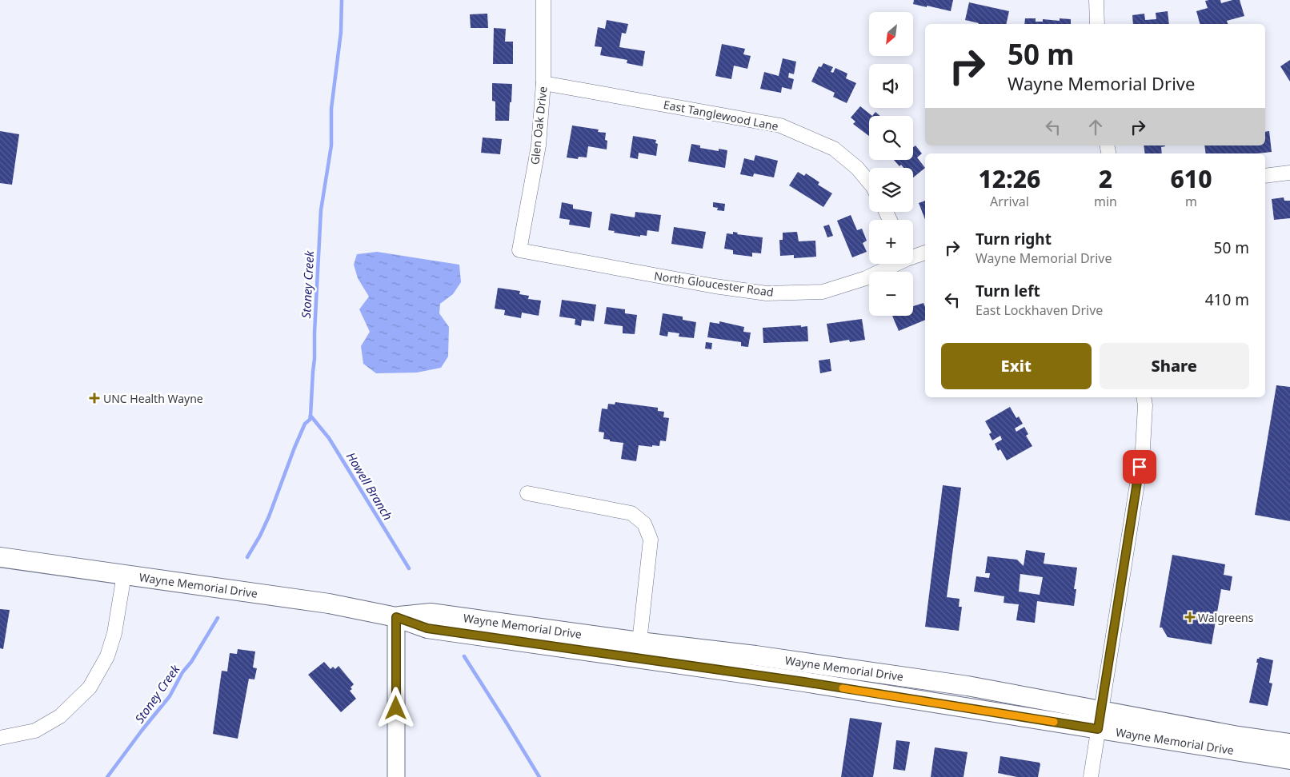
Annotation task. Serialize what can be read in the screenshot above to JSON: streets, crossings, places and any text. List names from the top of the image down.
{
  "streets": {
    "main road": ["Wayne Memorial Drive"],
    "street": ["East Tanglewood Lane", "Glen Oak Drive", "North Gloucester Road"]
  },
  "crossings": [
    ["East Tanglewood Lane", "Glen Oak Drive"],
    ["Glen Oak Drive", "North Gloucester Road"]
  ],
  "water": ["Stoney Creek", "Howell Branch"],
  "places": {
    "health": ["UNC Health Wayne", "Walgreens"]
  },
  "north": "bottom left",
  "page": {
    "map_buttons": ["+", "−"],
    "turn": ["50 m", "Wayne Memorial Drive"],
    "eta": [
      "12:26",
      "Arrival",
      "2",
      "min",
      "610",
      "m"
    ],
    "list": [
      {
        "name": "Turn right",
        "note": "Wayne Memorial Drive",
        "value": "50 m"
      },
      {
        "name": "Turn left",
        "note": "East Lockhaven Drive",
        "value": "410 m"
      }
    ],
    "buttons": ["Exit", "Share"]
  }
}
